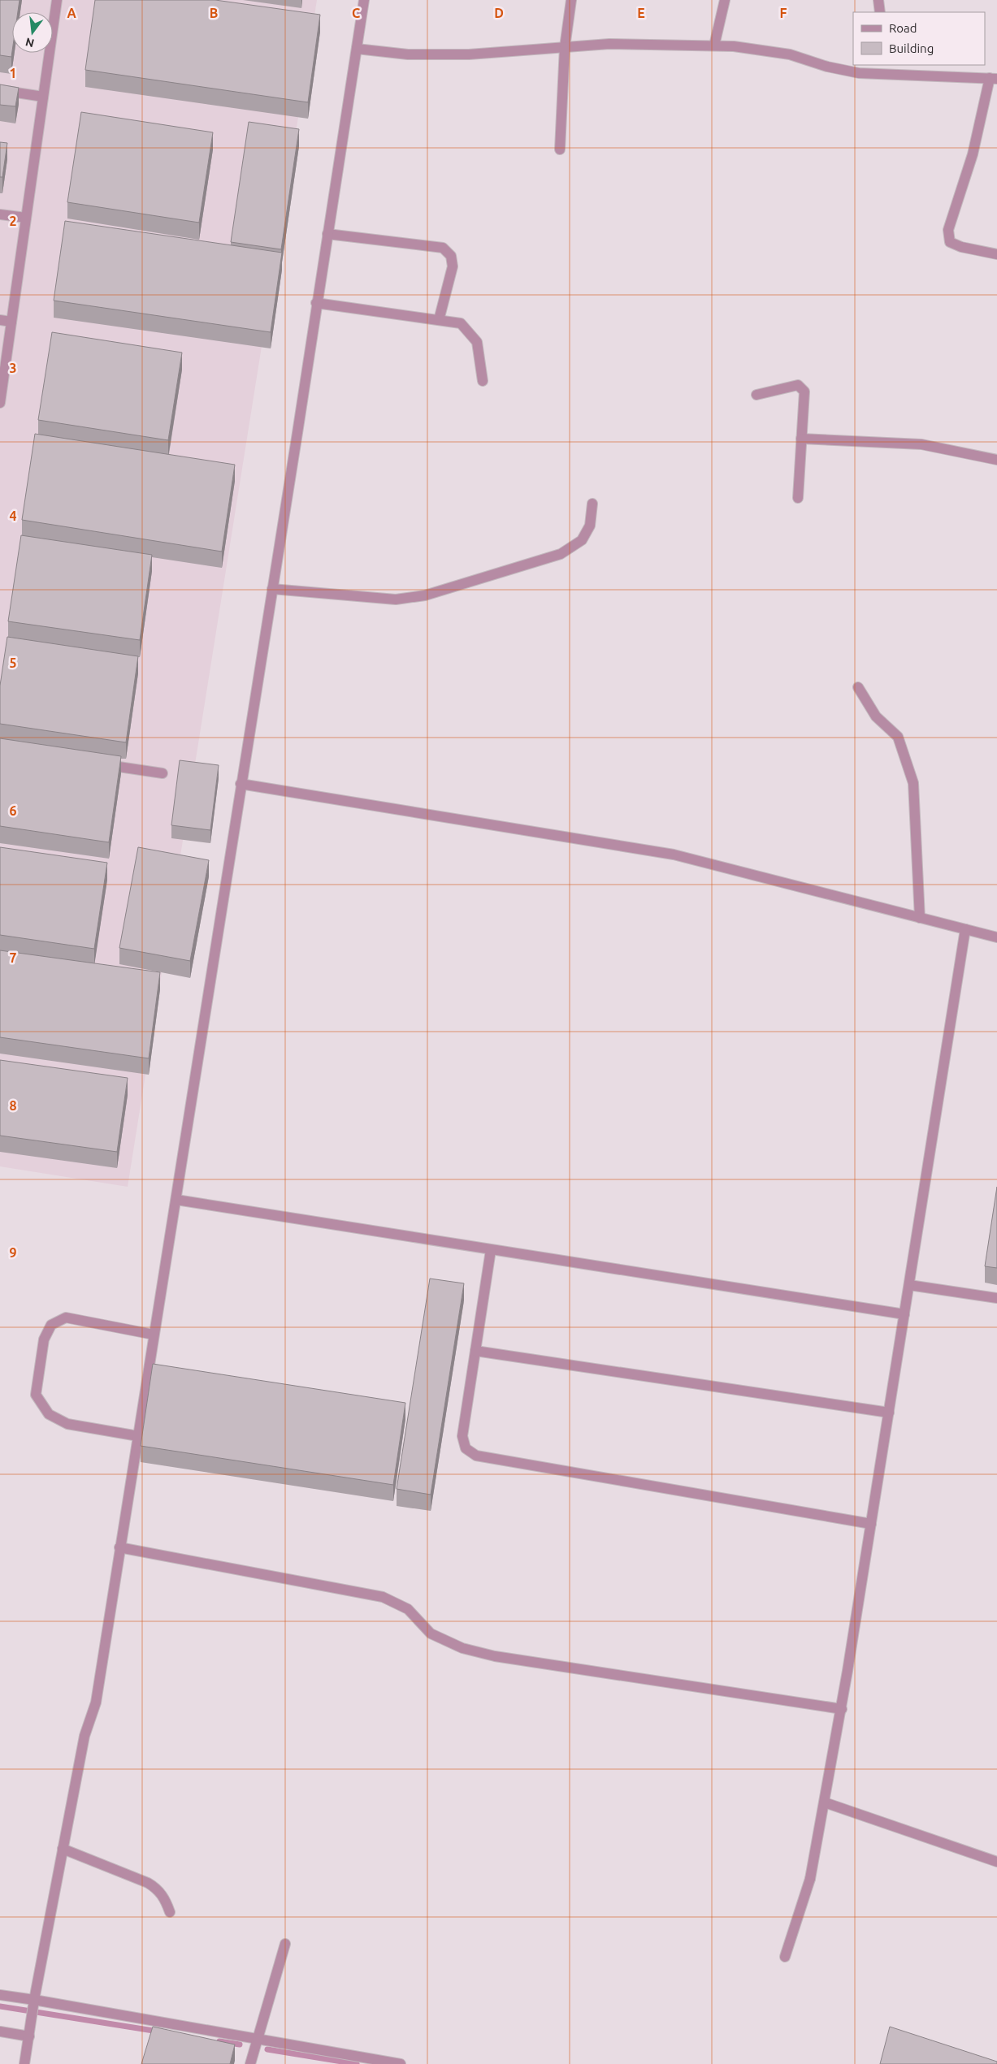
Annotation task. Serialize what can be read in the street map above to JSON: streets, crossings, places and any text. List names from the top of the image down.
{
  "legend": ["Road", "Building"],
  "north": "bottom",
  "grid": {
    "columns": [
      "A",
      "B",
      "C",
      "D",
      "E",
      "F"
    ],
    "rows": [
      "1",
      "2",
      "3",
      "4",
      "5",
      "6",
      "7",
      "8",
      "9"
    ]
  }
}
